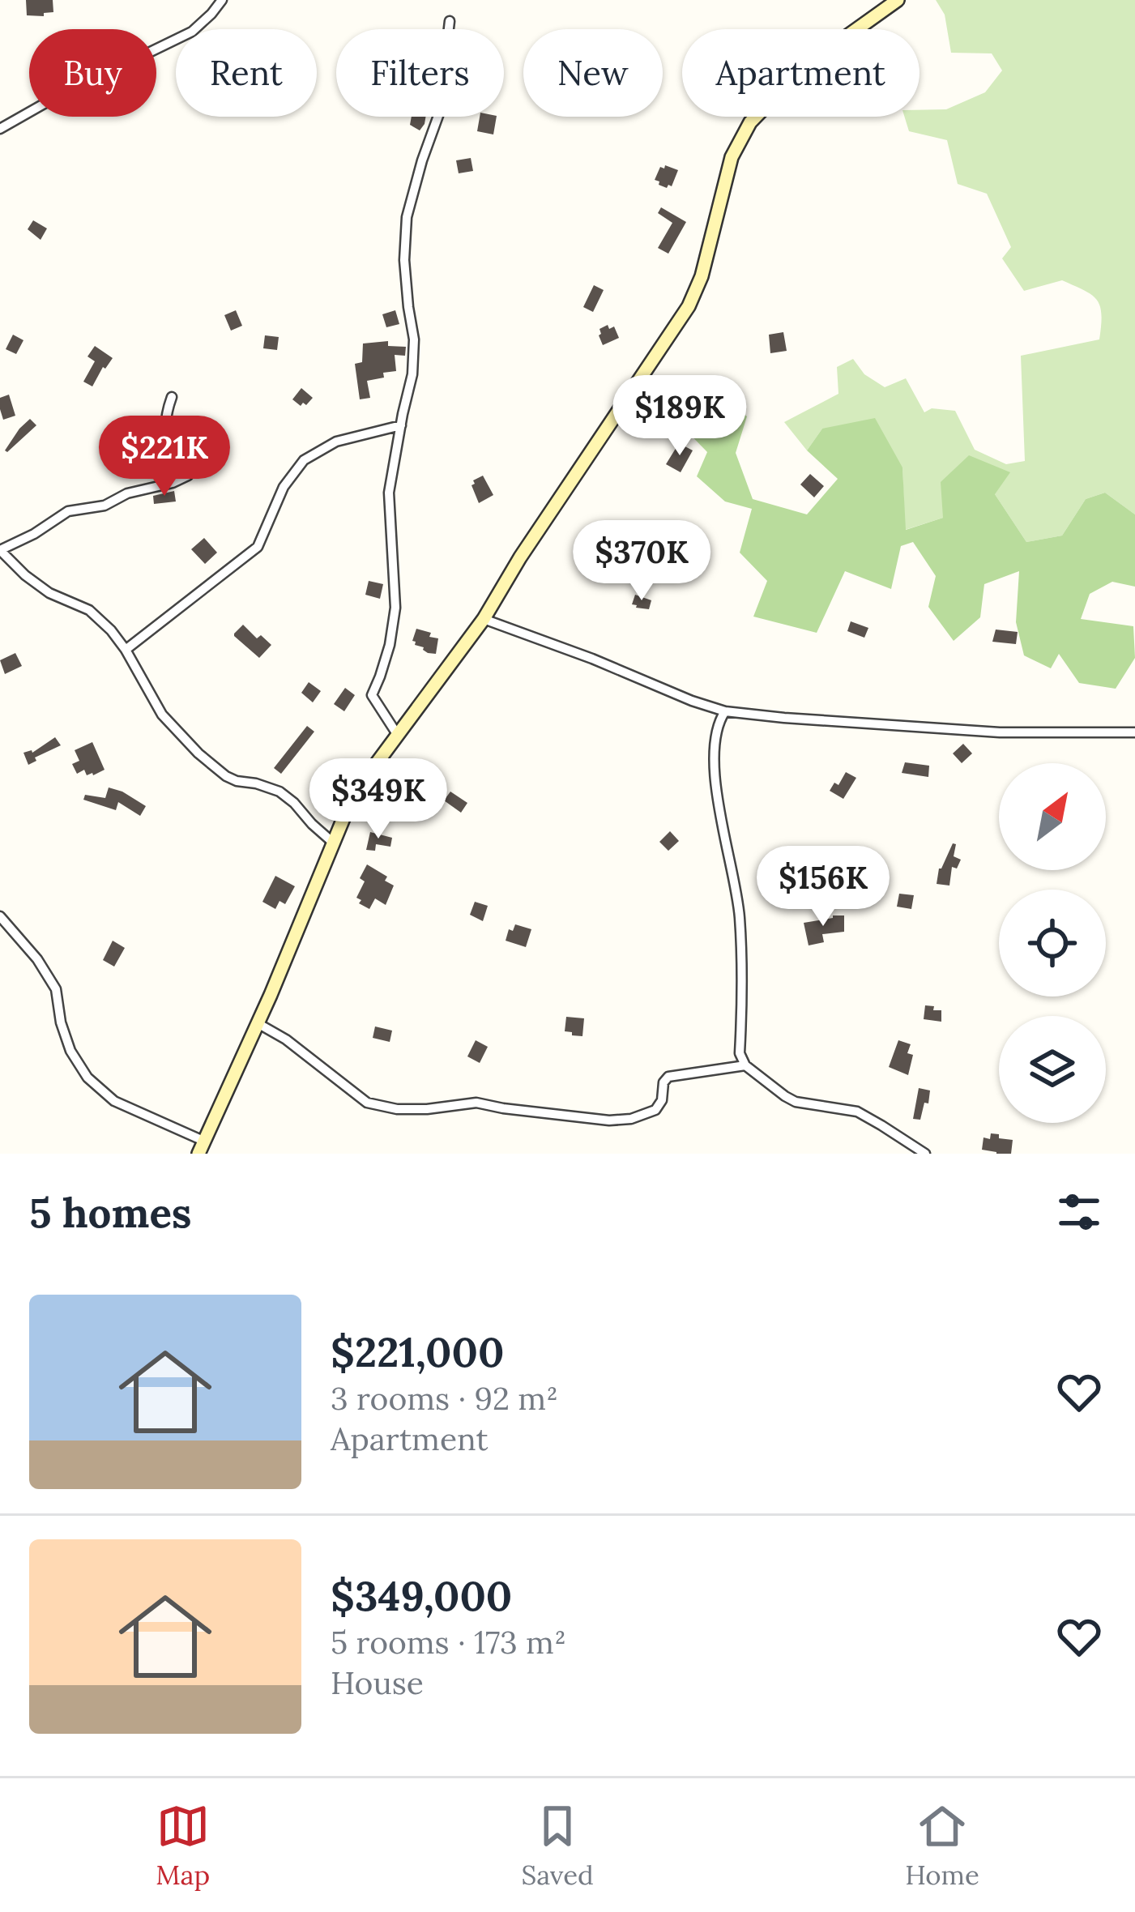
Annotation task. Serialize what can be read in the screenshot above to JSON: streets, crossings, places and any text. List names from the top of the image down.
{
  "north": "top right",
  "page": {
    "chip": [
      "Buy",
      "Rent",
      "Filters",
      "New",
      "Apartment"
    ],
    "price": [
      "$189K",
      "$221K",
      "$370K",
      "$349K",
      "$156K"
    ],
    "heading": "5 homes",
    "list": [
      {
        "name": "$221,000",
        "note": "3 rooms · 92 m² · Apartment"
      },
      {
        "name": "$349,000",
        "note": "5 rooms · 173 m² · House"
      }
    ],
    "tabs": ["Map", "Saved", "Home"]
  }
}
